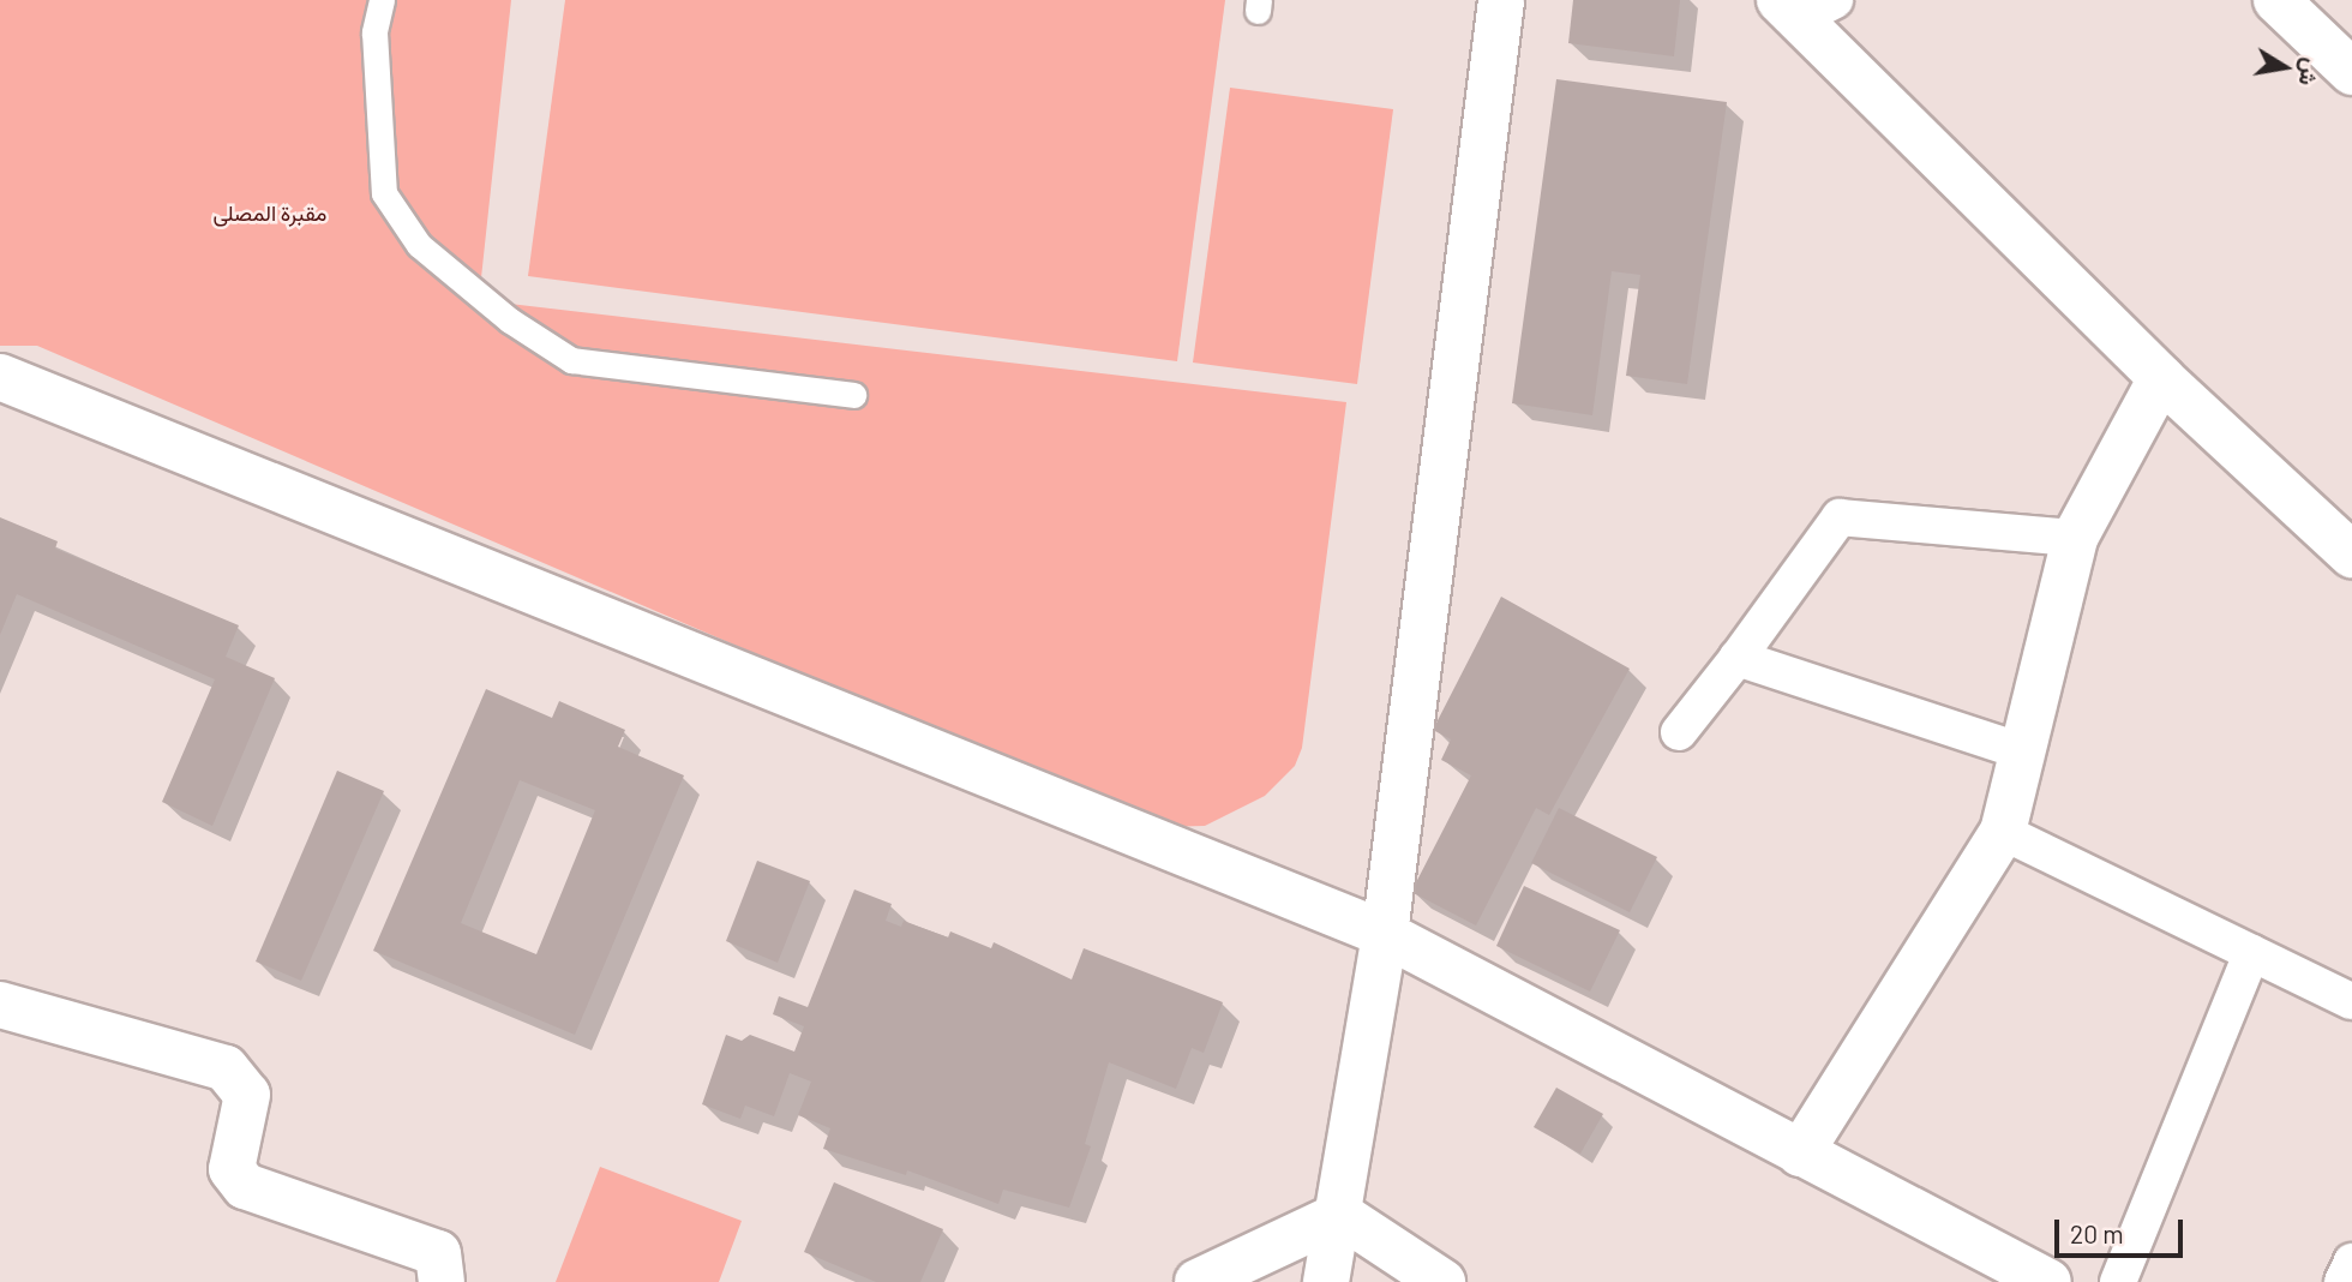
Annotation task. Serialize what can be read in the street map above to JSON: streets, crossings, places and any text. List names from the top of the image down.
{
  "parks": ["مقبرة المصلى"],
  "scale_bar": "20 m",
  "north": "right"
}
